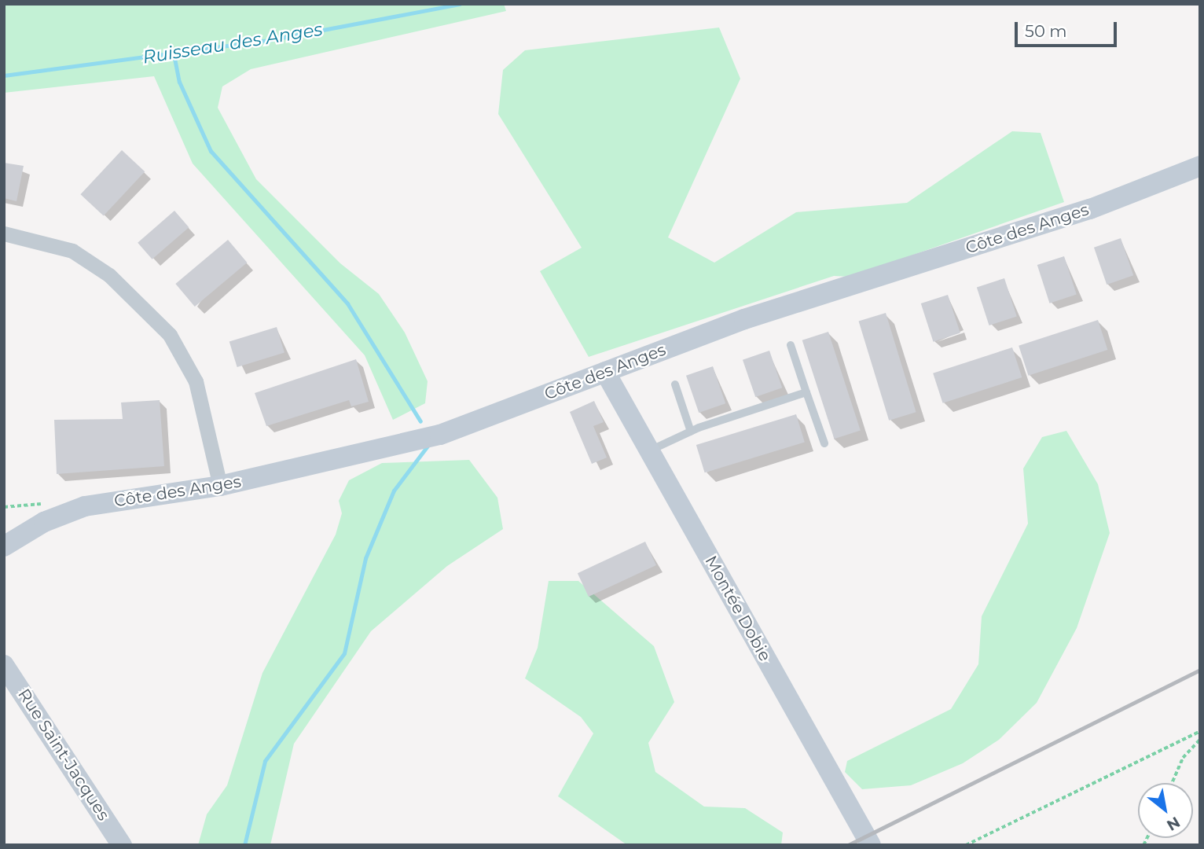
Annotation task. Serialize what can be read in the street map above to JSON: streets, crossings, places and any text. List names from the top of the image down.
{
  "streets": {
    "street": ["Côte des Anges", "Montée Dobie", "Rue Saint-Jacques"]
  },
  "crossings": [
    ["Côte des Anges", "Montée Dobie"]
  ],
  "water": ["Ruisseau des Anges"],
  "scale_bar": "50 m",
  "north": "bottom right"
}
